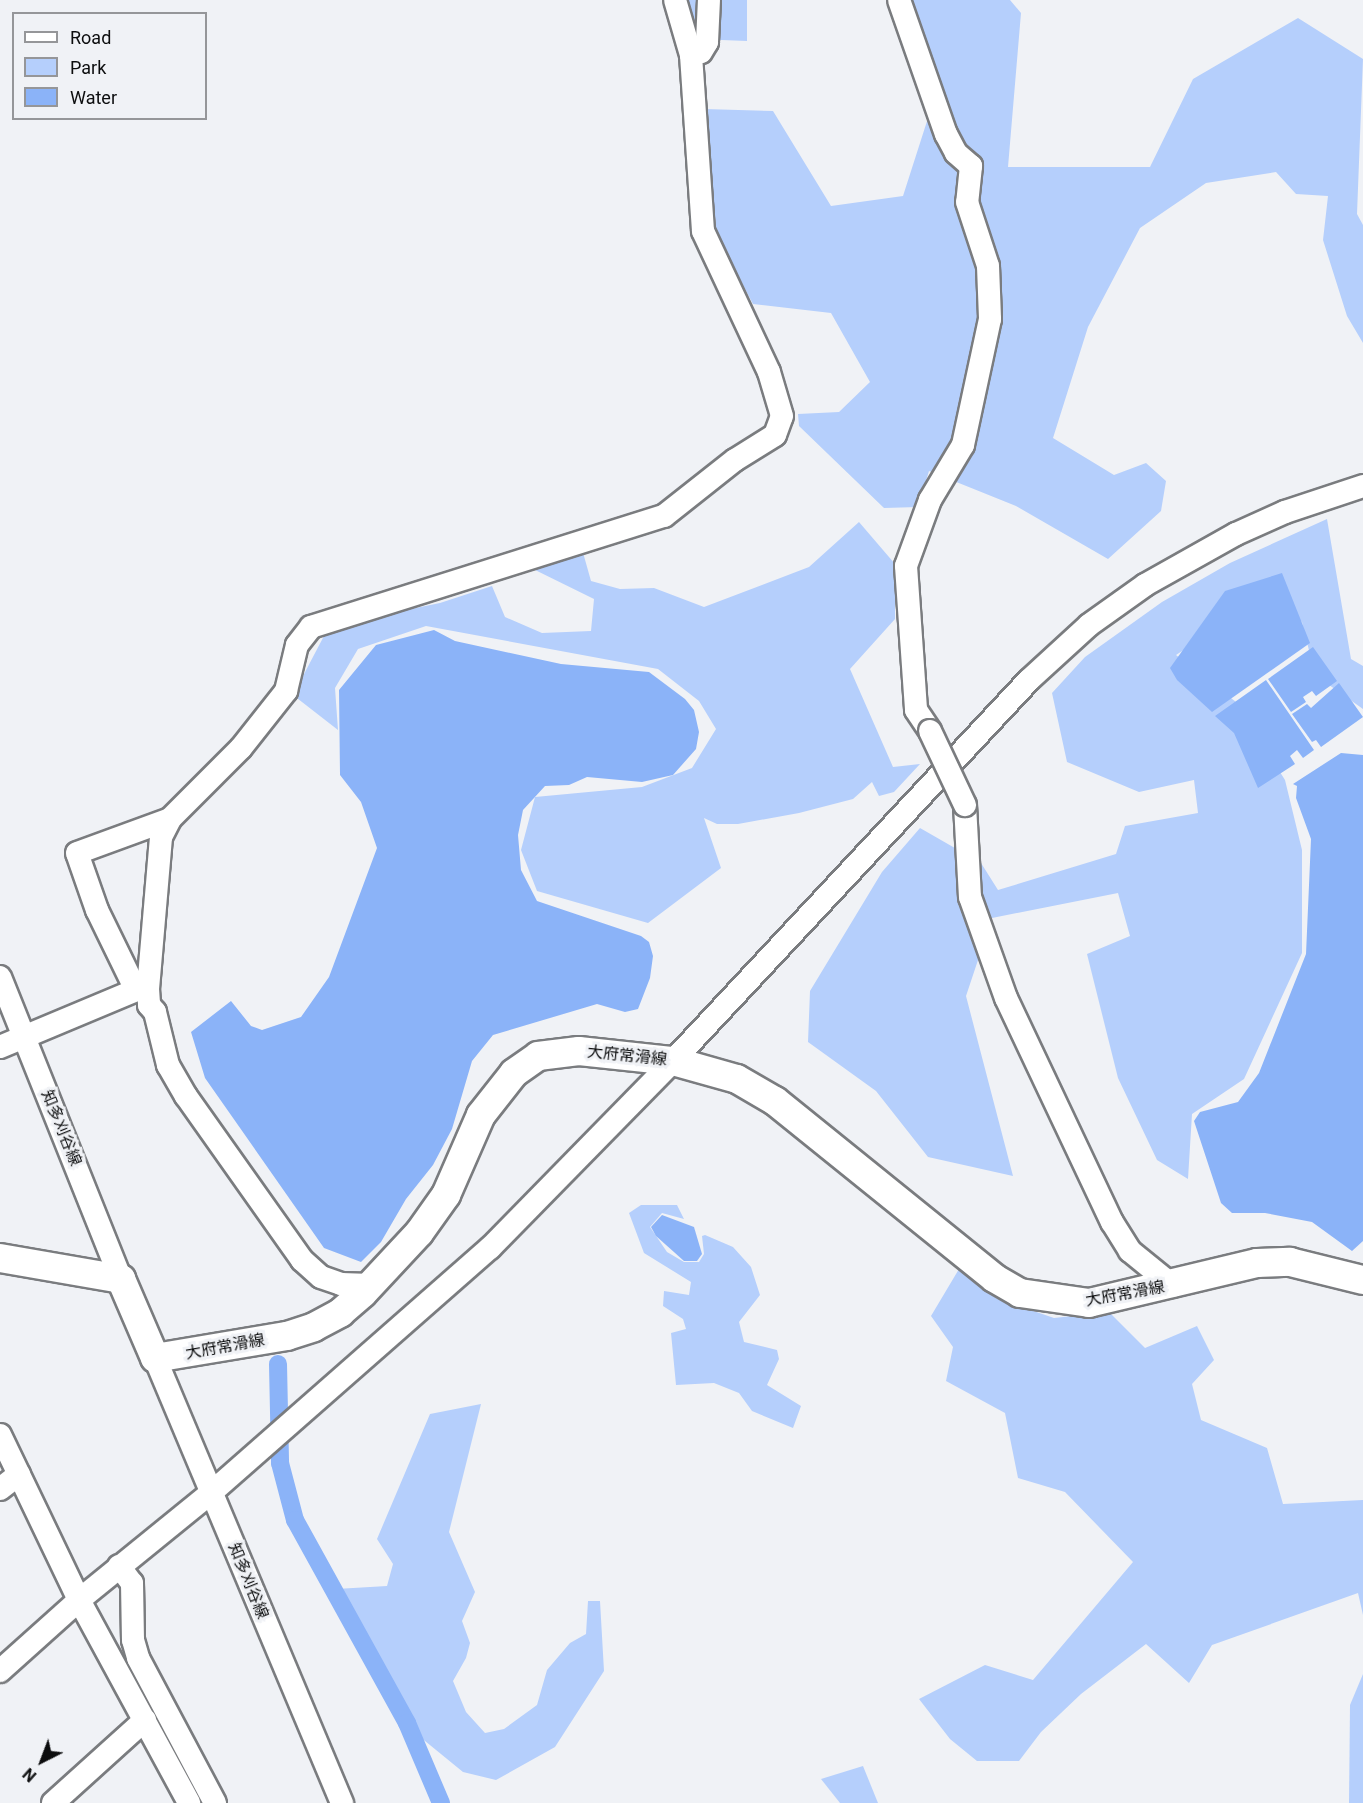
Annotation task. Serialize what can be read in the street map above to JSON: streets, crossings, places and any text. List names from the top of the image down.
{
  "streets": {
    "main road": ["大府常滑線"],
    "street": ["知多刈谷線"]
  },
  "crossings": [
    ["大府常滑線", "知多刈谷線"]
  ],
  "legend": ["Road", "Park", "Water"],
  "north": "bottom left"
}
